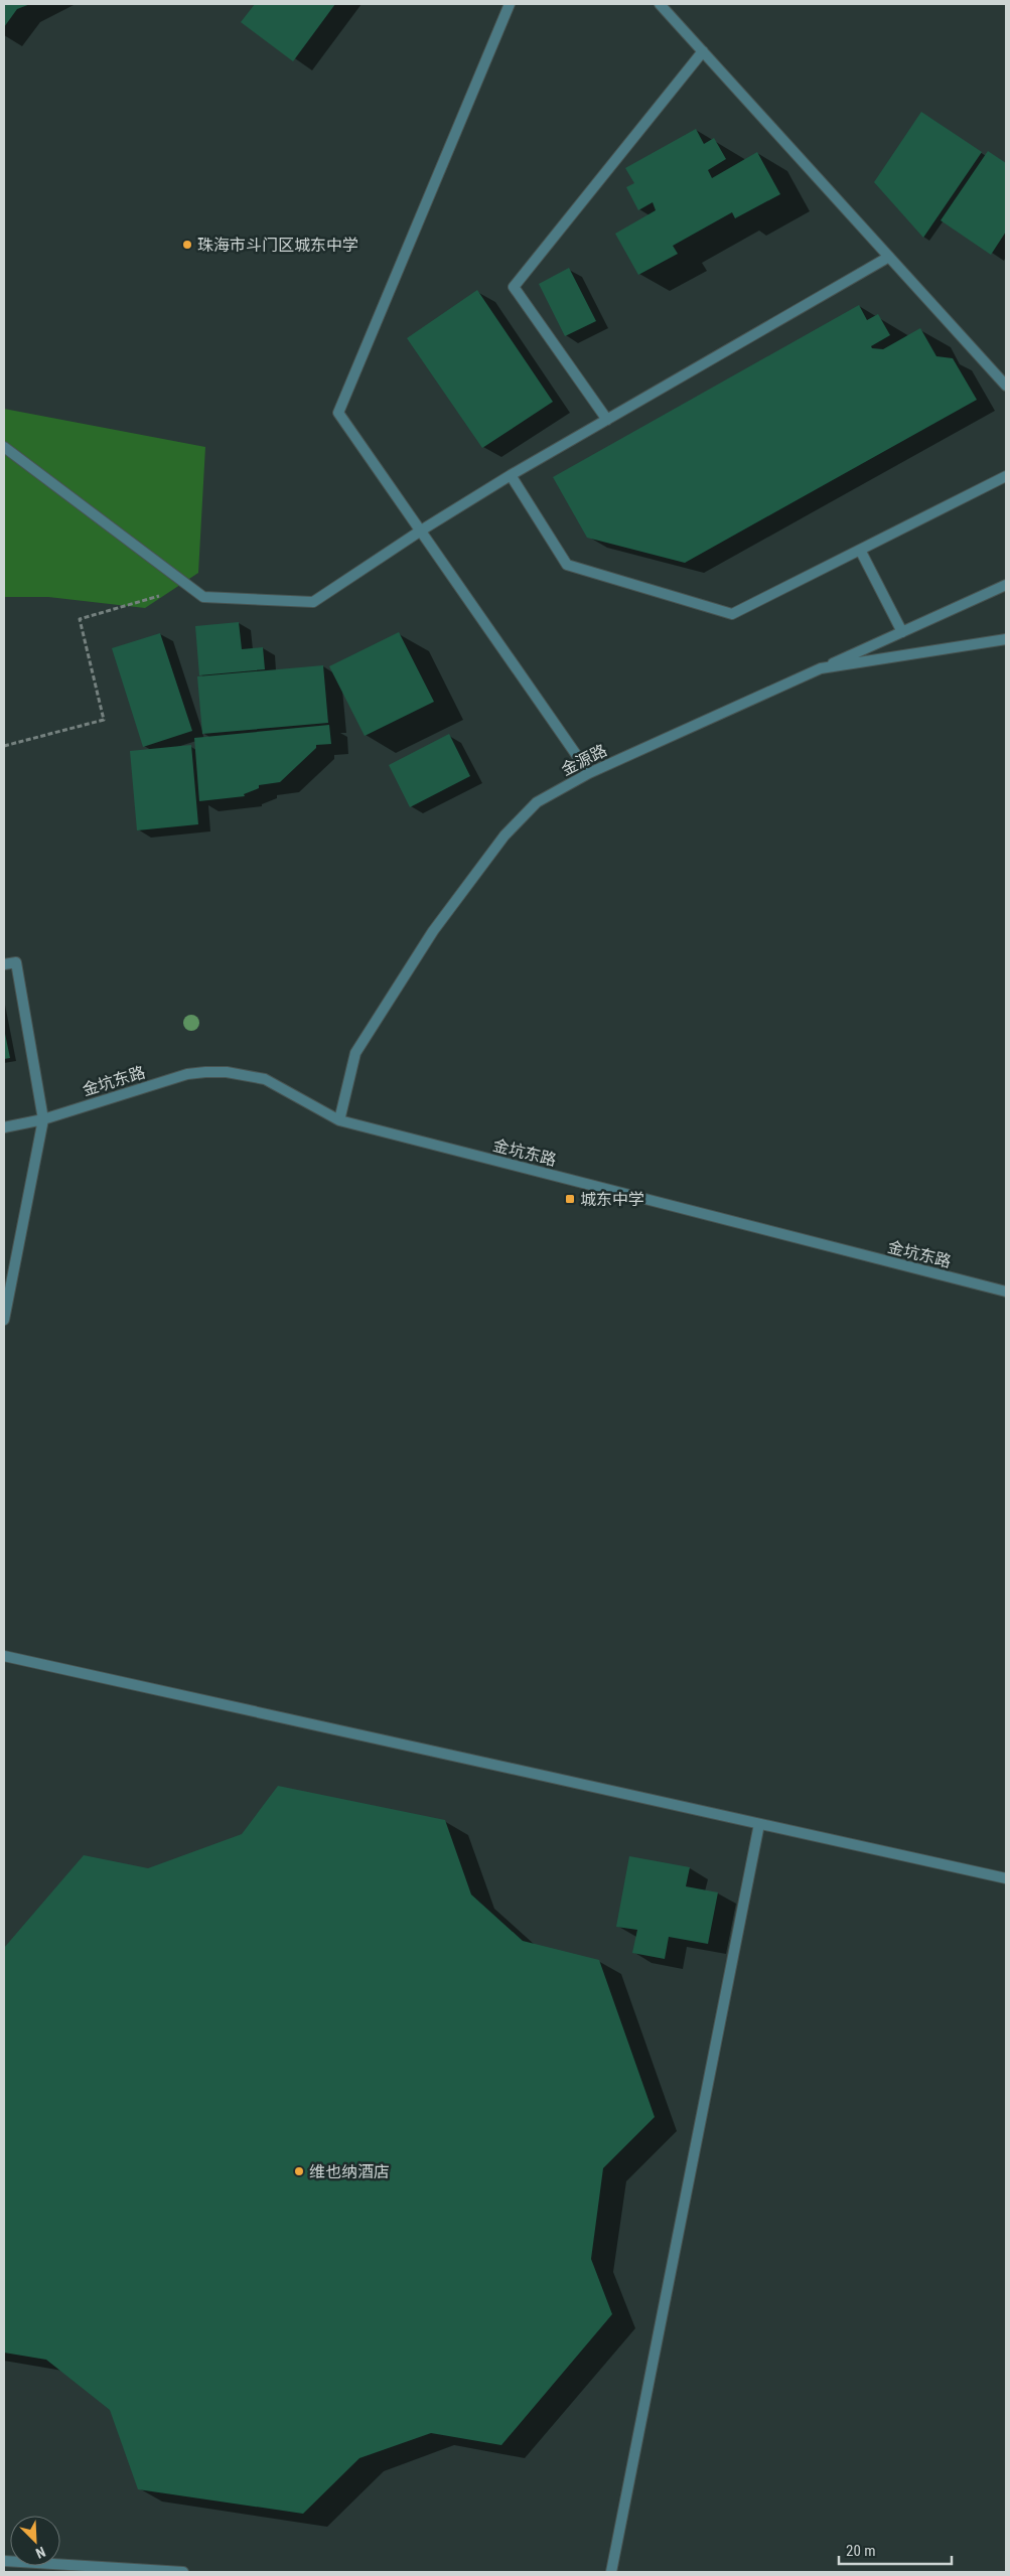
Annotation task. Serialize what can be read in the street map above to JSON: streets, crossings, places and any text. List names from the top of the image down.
{
  "streets": {
    "street": ["金源路", "金坑东路"]
  },
  "crossings": [
    ["金源路", "金坑东路"]
  ],
  "places": {
    "other": ["珠海市斗门区城东中学", "维也纳酒店"],
    "transit": ["城东中学"]
  },
  "scale_bar": "20 m",
  "north": "bottom right"
}
